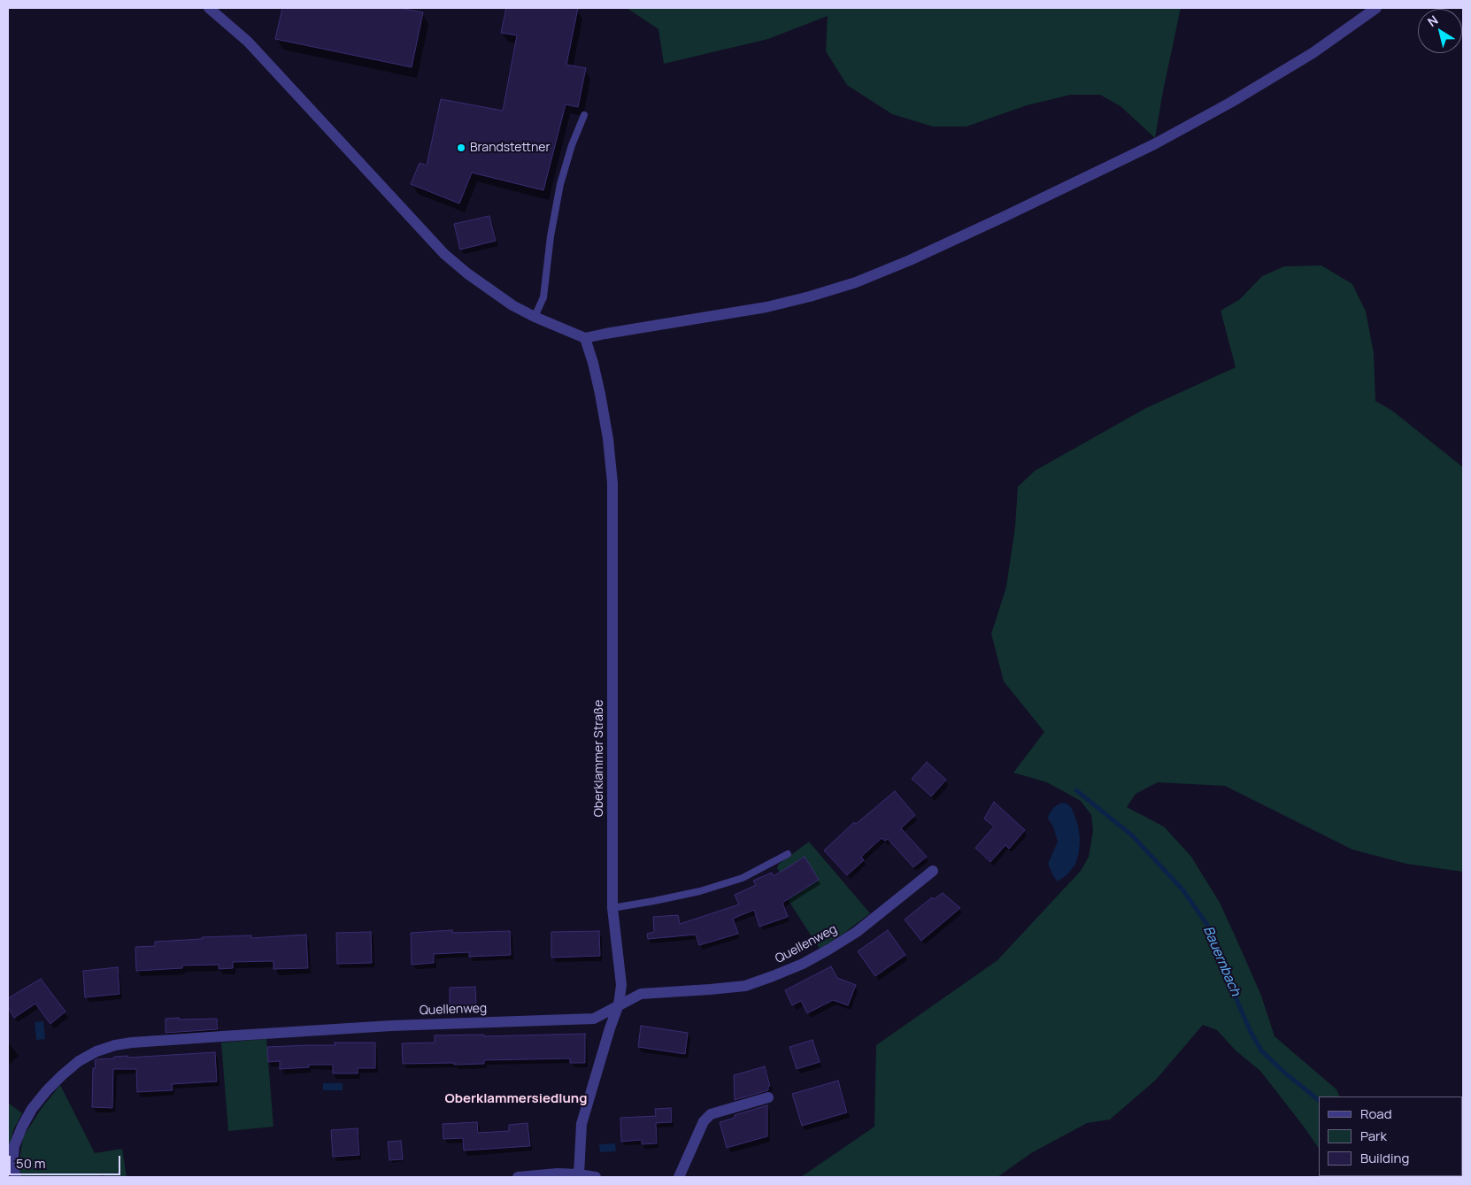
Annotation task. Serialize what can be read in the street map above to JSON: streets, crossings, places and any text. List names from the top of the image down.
{
  "streets": {
    "street": ["Oberklammer Straße", "Quellenweg"]
  },
  "crossings": [
    ["Oberklammer Straße", "Quellenweg"]
  ],
  "districts": ["Oberklammersiedlung"],
  "water": ["Bauernbach"],
  "places": ["Brandstettner"],
  "legend": ["Road", "Park", "Building"],
  "scale_bar": "50 m",
  "north": "top left"
}
